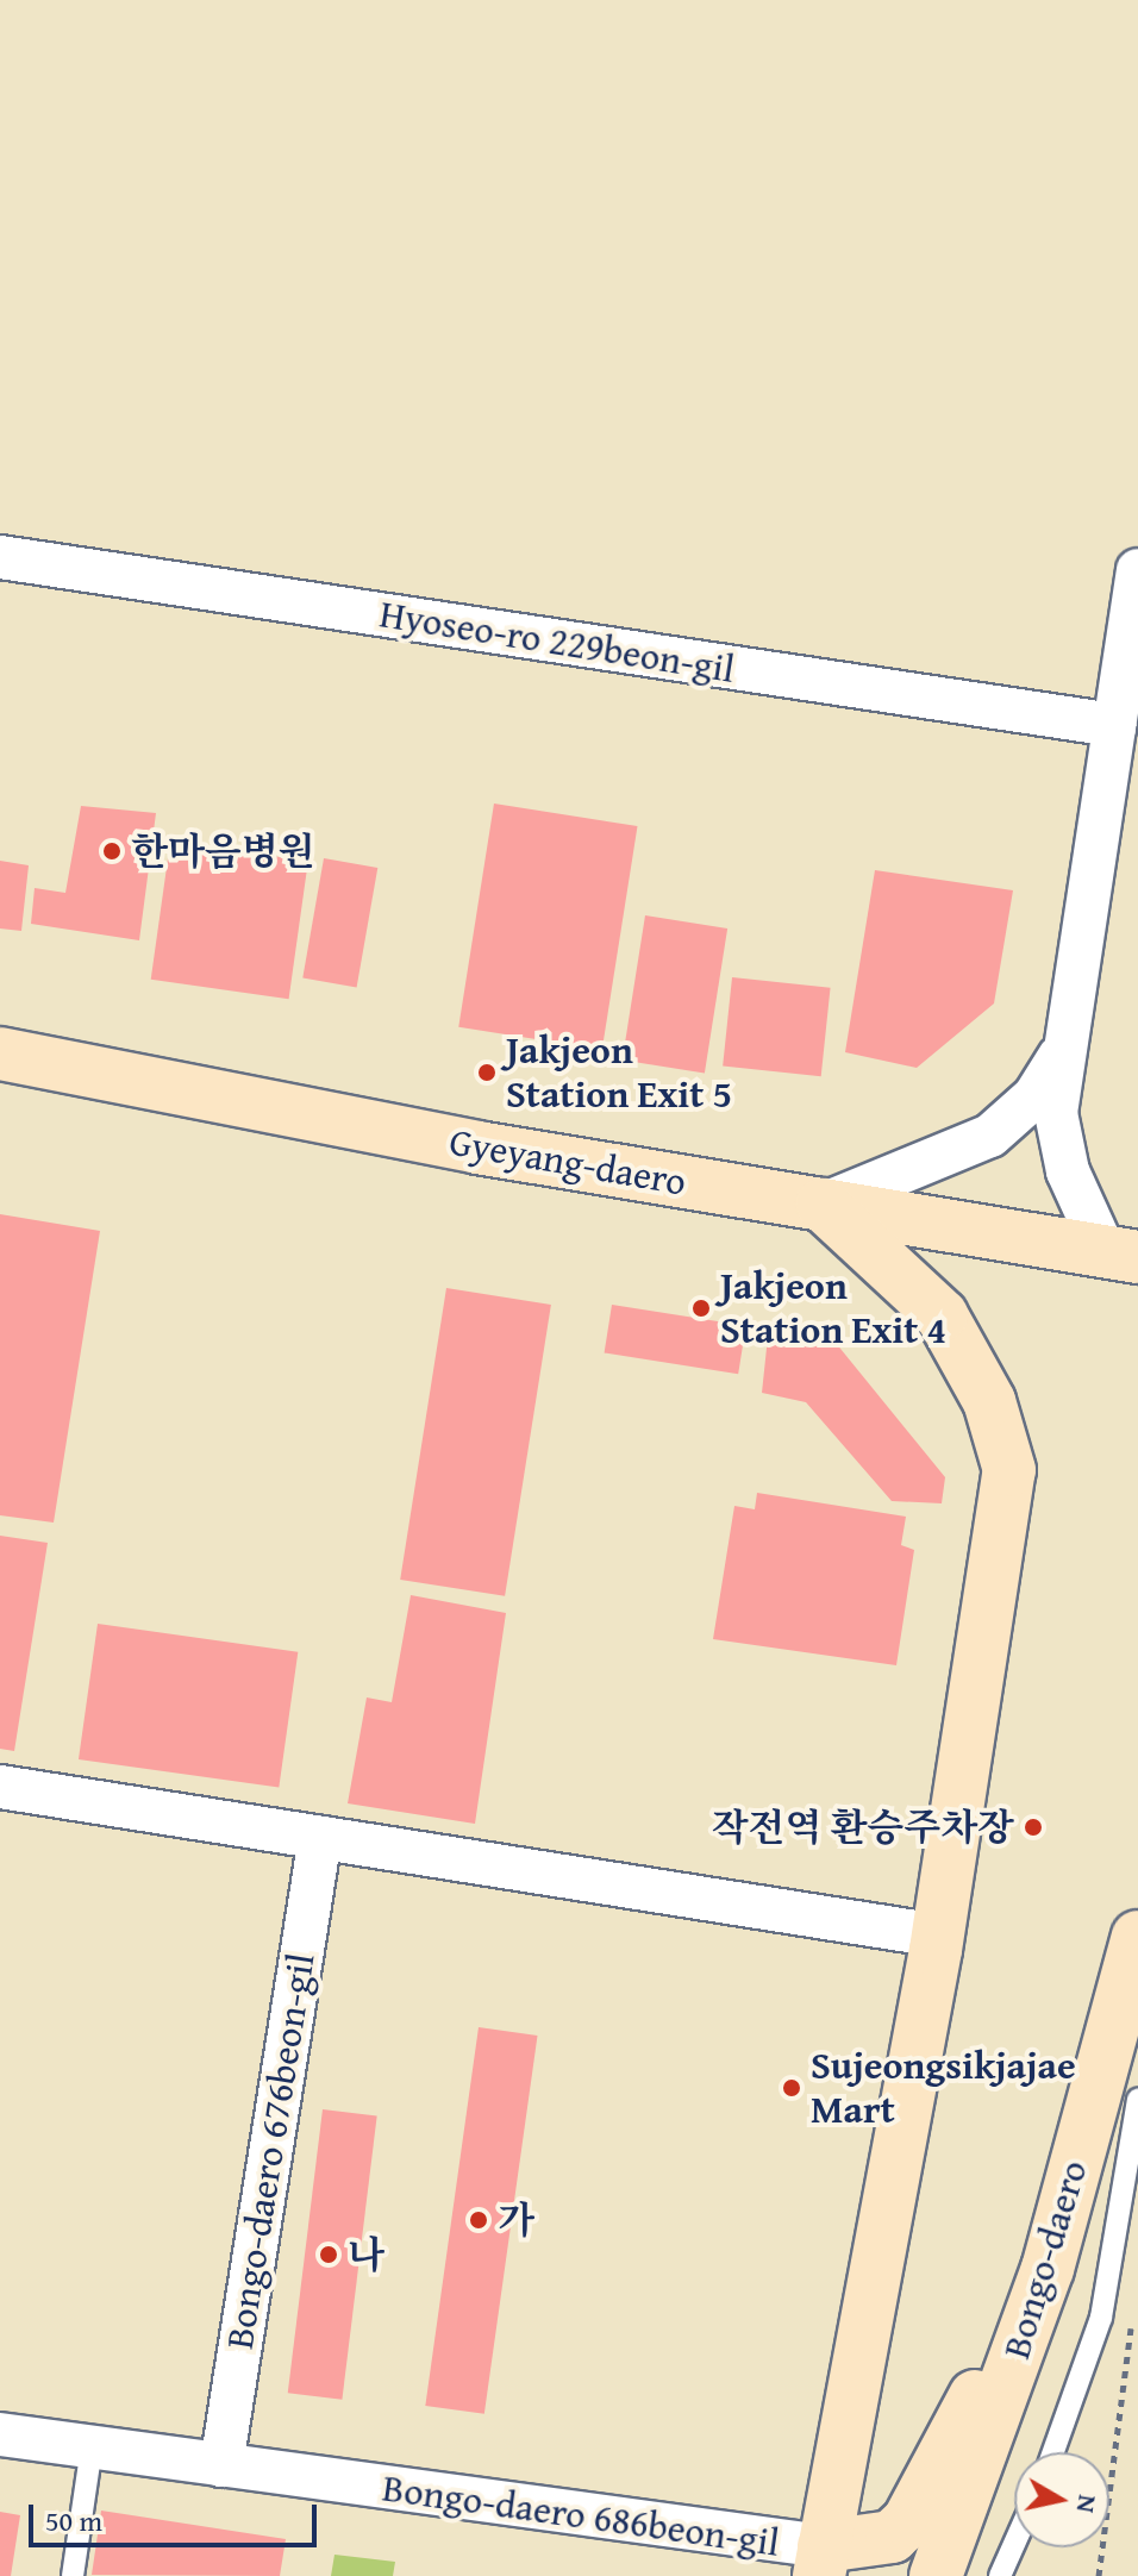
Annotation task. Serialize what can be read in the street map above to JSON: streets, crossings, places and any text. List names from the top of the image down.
{
  "streets": {
    "main road": ["Gyeyang-daero", "Bongo-daero"],
    "street": ["Hyoseo-ro 229beon-gil", "Bongo-daero 676beon-gil", "Bongo-daero 686beon-gil"]
  },
  "crossings": [
    ["Bongo-daero 676beon-gil", "Bongo-daero 686beon-gil"]
  ],
  "places": [
    "한마음병원",
    "Jakjeon Station Exit 5",
    "Jakjeon Station Exit 4",
    "작전역 환승주차장",
    "Sujeongsikjajae Mart",
    "가",
    "나"
  ],
  "scale_bar": "50 m",
  "north": "right"
}
